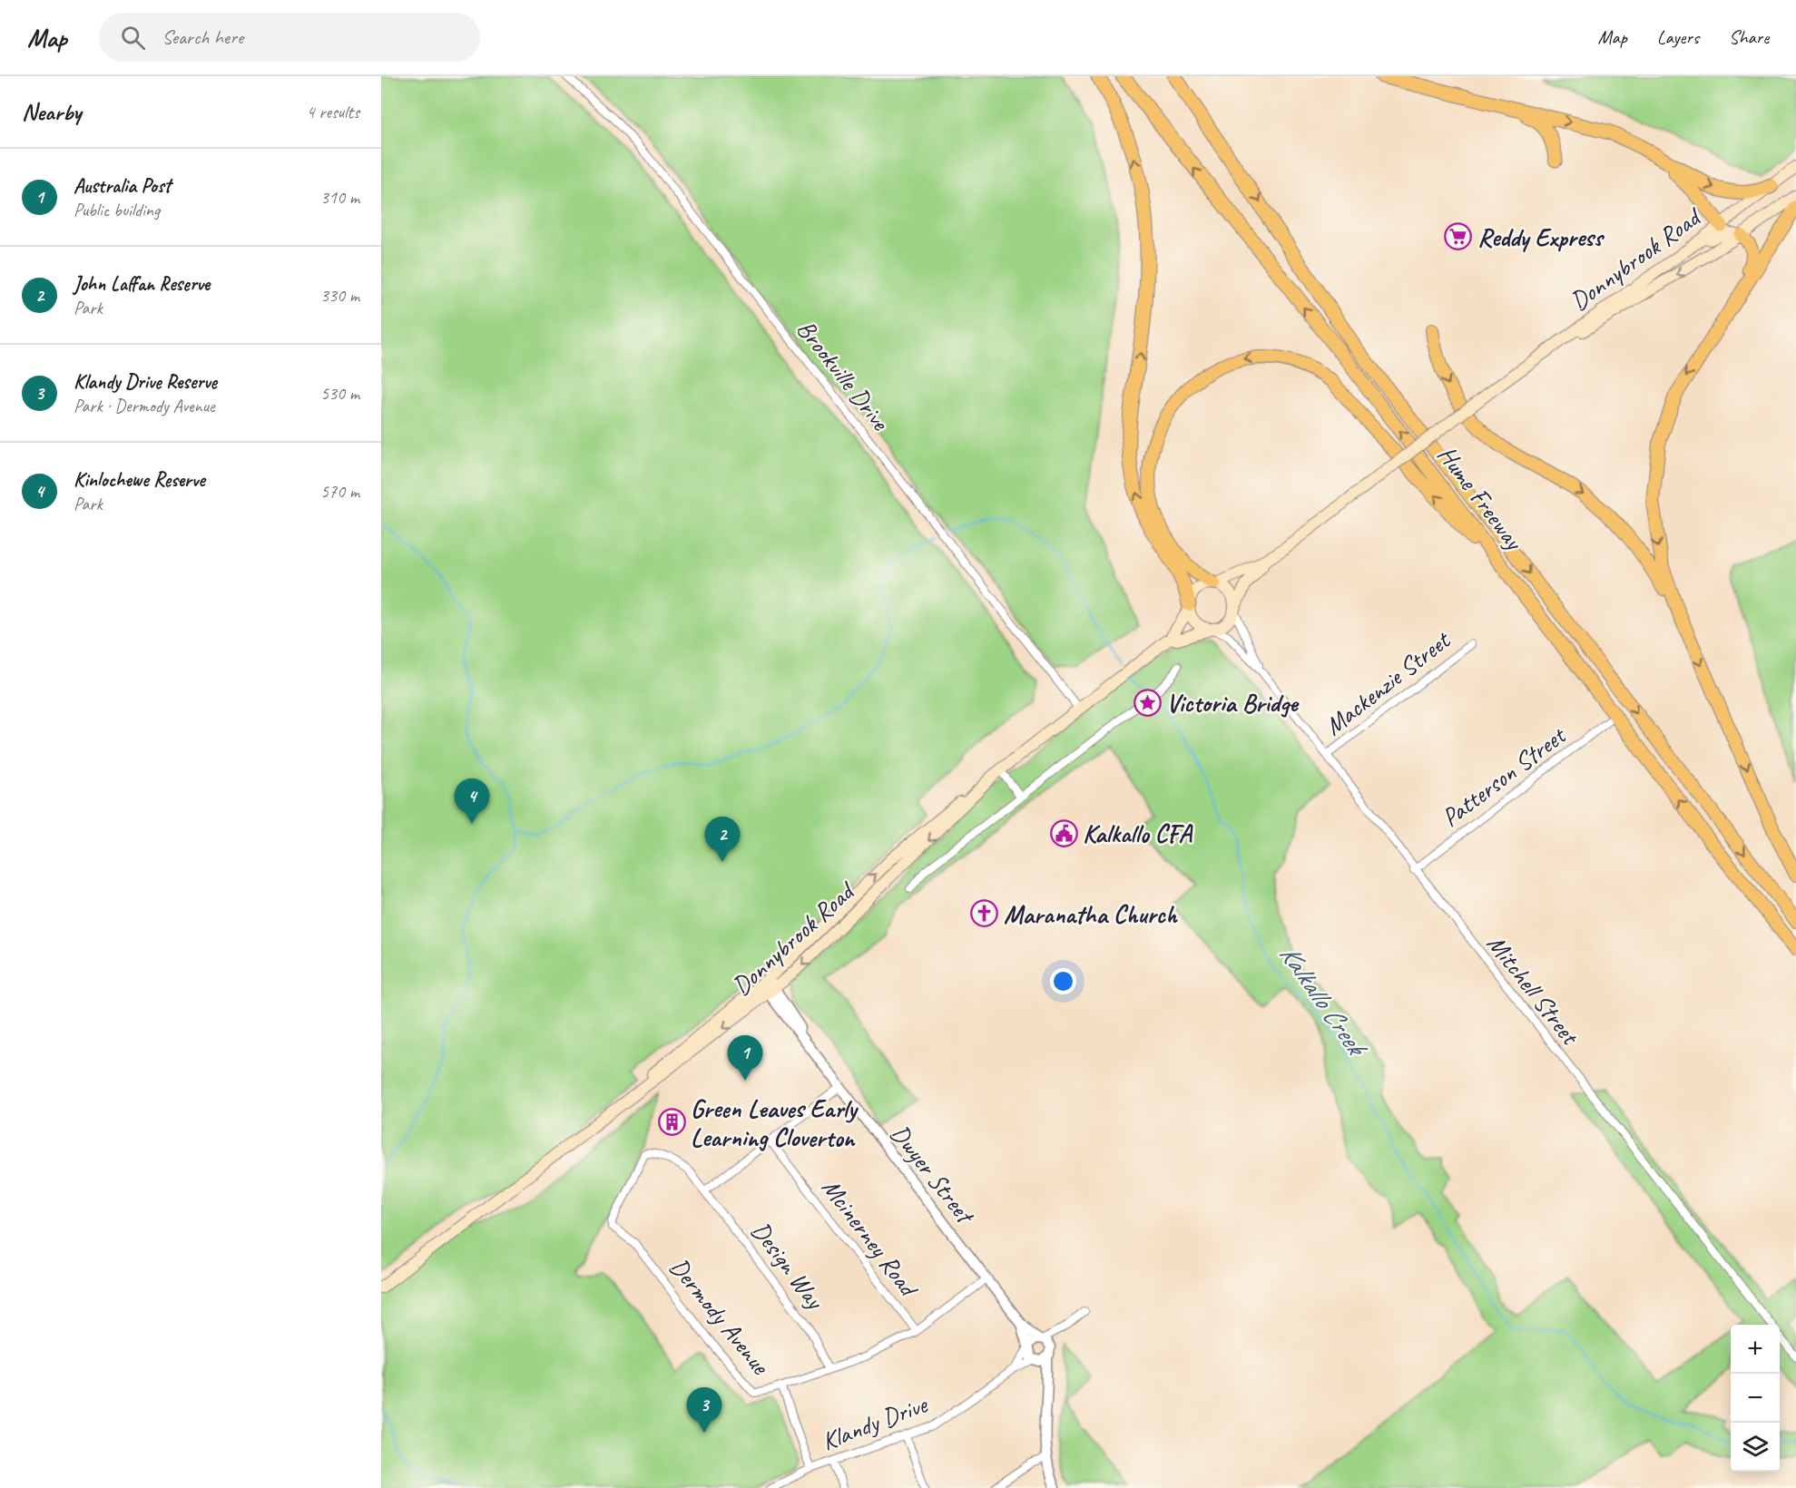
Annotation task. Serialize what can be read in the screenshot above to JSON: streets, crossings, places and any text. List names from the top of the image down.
{
  "streets": {
    "highway": ["Hume Freeway"],
    "main road": ["Donnybrook Road"],
    "street": [
      "Brookville Drive",
      "Mackenzie Street",
      "Patterson Street",
      "Mitchell Street",
      "Dwyer Street",
      "Mcinerney Road",
      "Design Way",
      "Dermody Avenue",
      "Klandy Drive"
    ]
  },
  "crossings": [
    ["Donnybrook Road", "Brookville Drive"],
    ["Donnybrook Road", "Mitchell Street"],
    ["Donnybrook Road", "Dwyer Street"],
    ["Hume Freeway", "Patterson Street"],
    ["Mackenzie Street", "Mitchell Street"],
    ["Patterson Street", "Mitchell Street"],
    ["Dwyer Street", "Dermody Avenue"],
    ["Dwyer Street", "Klandy Drive"],
    ["Mcinerney Road", "Dermody Avenue"],
    ["Design Way", "Dermody Avenue"]
  ],
  "water": ["Kalkallo Creek"],
  "places": {
    "supermarket": ["Reddy Express"],
    "place": ["Victoria Bridge"],
    "public building": ["Kalkallo CFA"],
    "church": ["Maranatha Church"],
    "building": ["Green Leaves Early Learning Cloverton"]
  },
  "page": {
    "header": "Map",
    "search": "Search here",
    "nav": ["Map", "Layers", "Share"],
    "heading": ["Nearby", "4 results"],
    "list": [
      {
        "mark": "1",
        "name": "Australia Post",
        "note": "Public building",
        "value": "310 m"
      },
      {
        "mark": "2",
        "name": "John Laffan Reserve",
        "note": "Park",
        "value": "330 m"
      },
      {
        "mark": "3",
        "name": "Klandy Drive Reserve",
        "note": "Park · Dermody Avenue",
        "value": "530 m"
      },
      {
        "mark": "4",
        "name": "Kinlochewe Reserve",
        "note": "Park",
        "value": "570 m"
      }
    ],
    "pins": [
      "4",
      "2",
      "1",
      "3"
    ],
    "map_buttons": ["+", "−"]
  }
}
